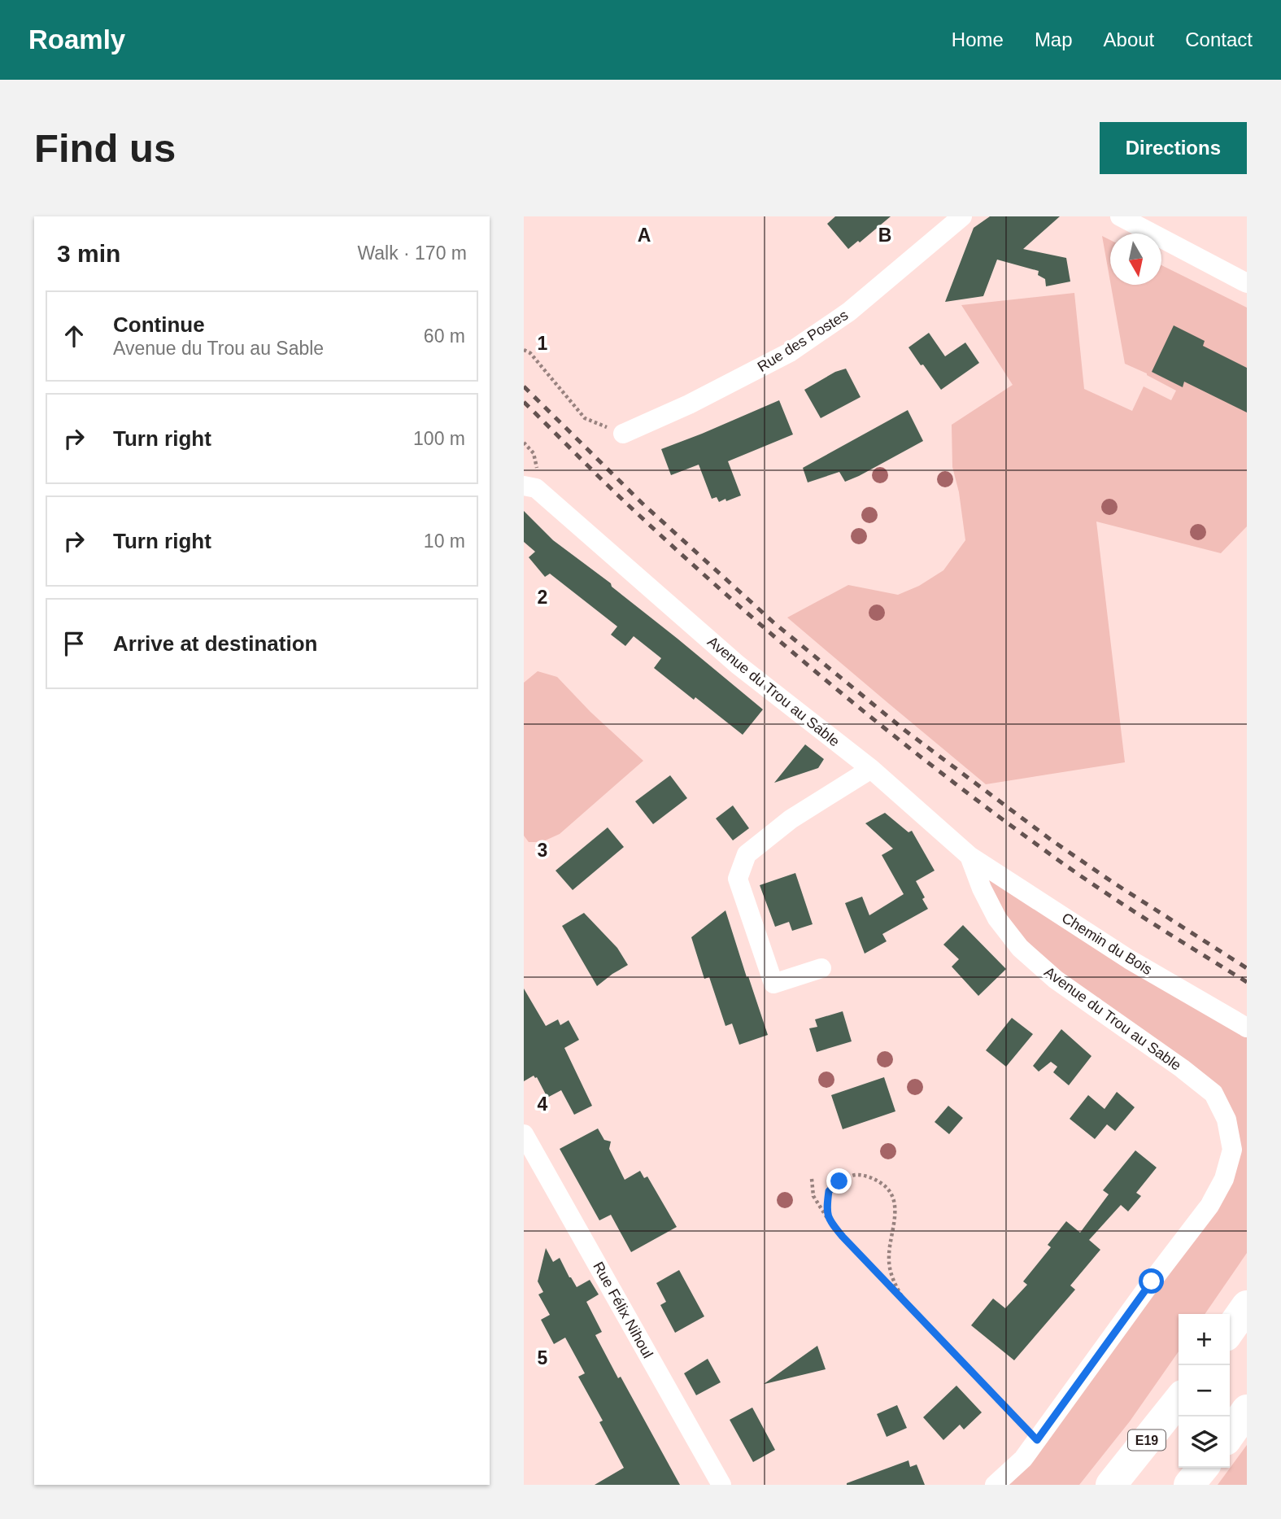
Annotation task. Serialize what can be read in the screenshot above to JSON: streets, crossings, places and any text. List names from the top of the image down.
{
  "streets": {
    "highway": ["E19"],
    "street": [
      "Rue des Postes",
      "Avenue du Trou au Sable",
      "Chemin du Bois",
      "Rue Félix Nihoul"
    ]
  },
  "crossings": [
    ["Avenue du Trou au Sable", "Chemin du Bois"]
  ],
  "north": "bottom",
  "page": {
    "header": "Roamly",
    "nav": [
      "Home",
      "Map",
      "About",
      "Contact"
    ],
    "buttons": "Directions",
    "title": "Find us",
    "heading": ["3 min", "Walk · 170 m"],
    "list": [
      ["Continue", "Avenue du Trou au Sable", "60 m"],
      ["Turn right", "100 m"],
      ["Turn right", "10 m"],
      "Arrive at destination"
    ],
    "map_buttons": ["+", "−"]
  },
  "grid": {
    "columns": ["A", "B"],
    "rows": [
      "1",
      "2",
      "3",
      "4",
      "5"
    ]
  }
}
